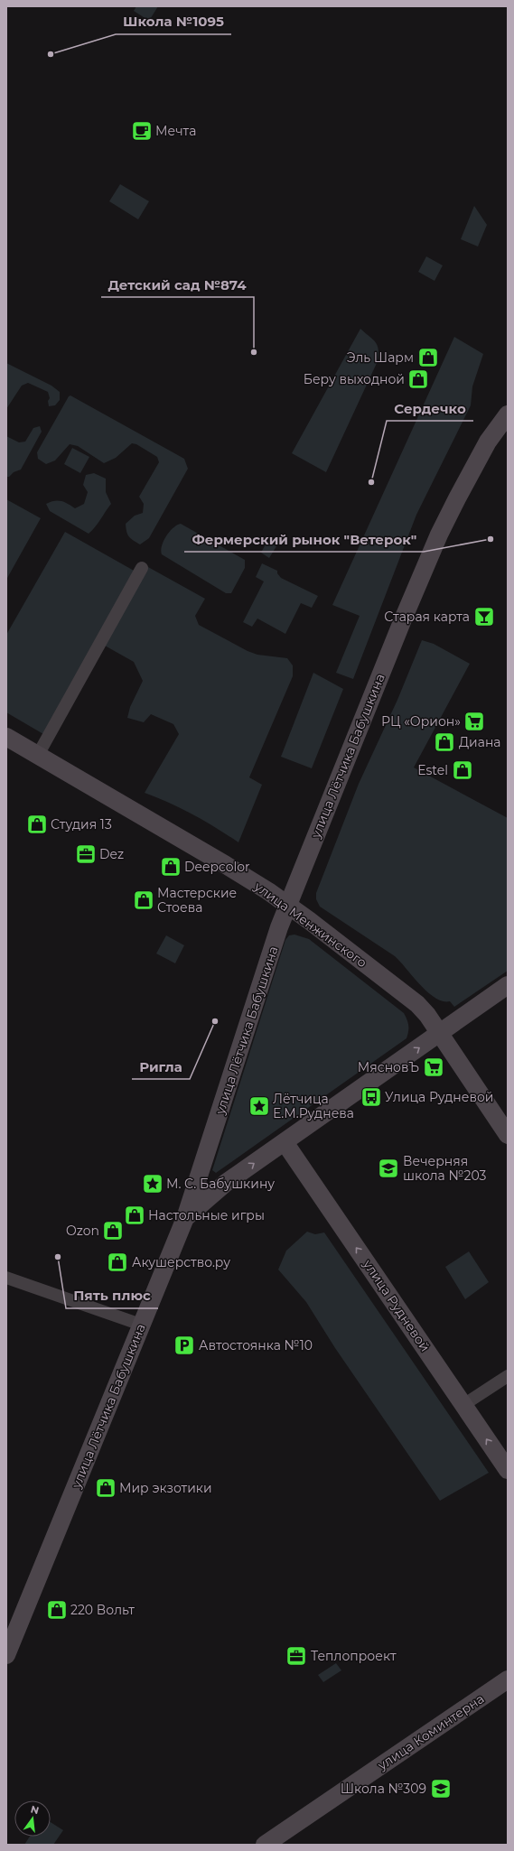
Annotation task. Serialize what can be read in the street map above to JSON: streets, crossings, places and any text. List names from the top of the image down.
{
  "streets": {
    "main road": [
      "улица Лётчика Бабушкина",
      "улица Менжинского",
      "улица Рудневой",
      "улица Коминтерна"
    ]
  },
  "crossings": [
    ["улица Лётчика Бабушкина", "улица Менжинского"]
  ],
  "one_way": ["улица Рудневой"],
  "places": {
    "other": [
      "Школа №1095",
      "Детский сад №874",
      "Сердечко",
      "Фермерский рынок \"Ветерок\"",
      "Ригла",
      "Пять плюс"
    ],
    "cafe": ["Мечта"],
    "shop": [
      "Эль Шарм",
      "Беру выходной",
      "Диана",
      "Estel",
      "Студия 13",
      "Deepcolor",
      "Мастерские Стоева",
      "Настольные игры",
      "Ozon",
      "Акушерство.ру",
      "Мир экзотики",
      "220 Вольт"
    ],
    "bar": ["Старая карта"],
    "supermarket": ["РЦ «Орион»", "МясновЪ"],
    "office": ["Dez", "Теплопроект"],
    "bus stop": ["Улица Рудневой"],
    "place": ["Лётчица Е.М.Руднева", "М. С. Бабушкину"],
    "school or university": ["Вечерняя школа №203", "Школа №309"],
    "parking": ["Автостоянка №10"]
  },
  "north": "top"
}
